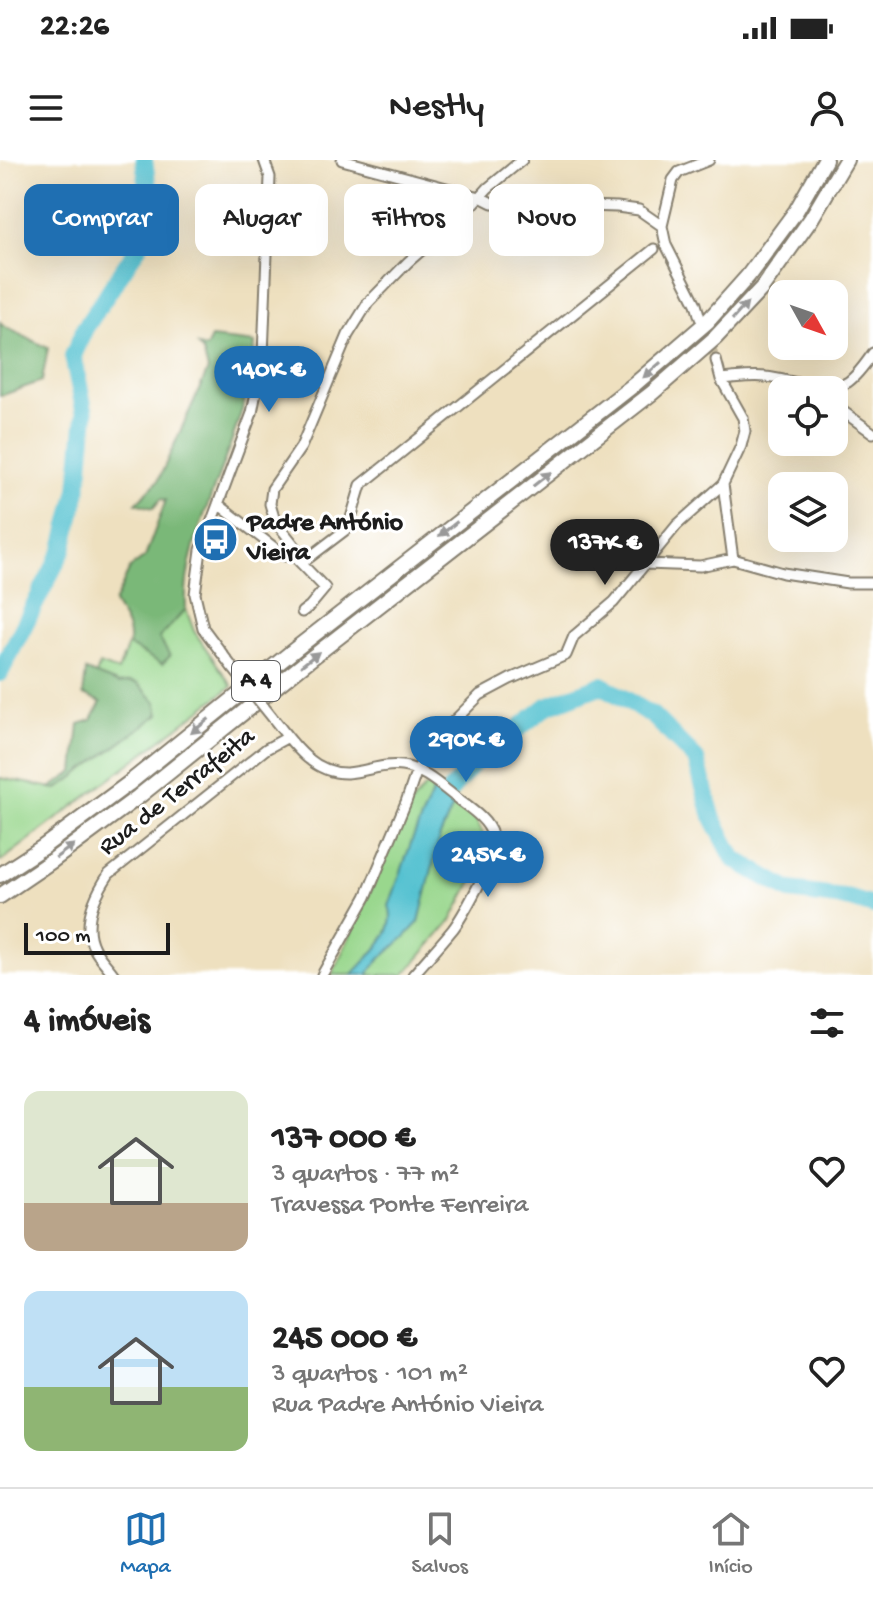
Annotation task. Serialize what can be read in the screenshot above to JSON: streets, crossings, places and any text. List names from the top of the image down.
{
  "streets": {
    "highway": ["A 4"],
    "street": ["Rua de Terrafeita"]
  },
  "places": {
    "bus stop": ["Padre António Vieira"]
  },
  "scale_bar": "100 m",
  "north": "bottom right",
  "page": {
    "status": "22:26",
    "header": "Nestly",
    "chip": [
      "Comprar",
      "Alugar",
      "Filtros",
      "Novo"
    ],
    "price": [
      "140K €",
      "137K €",
      "290K €",
      "245K €"
    ],
    "scale": "100 m",
    "heading": "4 imóveis",
    "list": [
      {
        "name": "137 000 €",
        "note": "3 quartos · 77 m² · Travessa Ponte Ferreira"
      },
      {
        "name": "245 000 €",
        "note": "3 quartos · 101 m² · Rua Padre António Vieira"
      }
    ],
    "tabs": ["Mapa", "Salvos", "Início"]
  }
}
